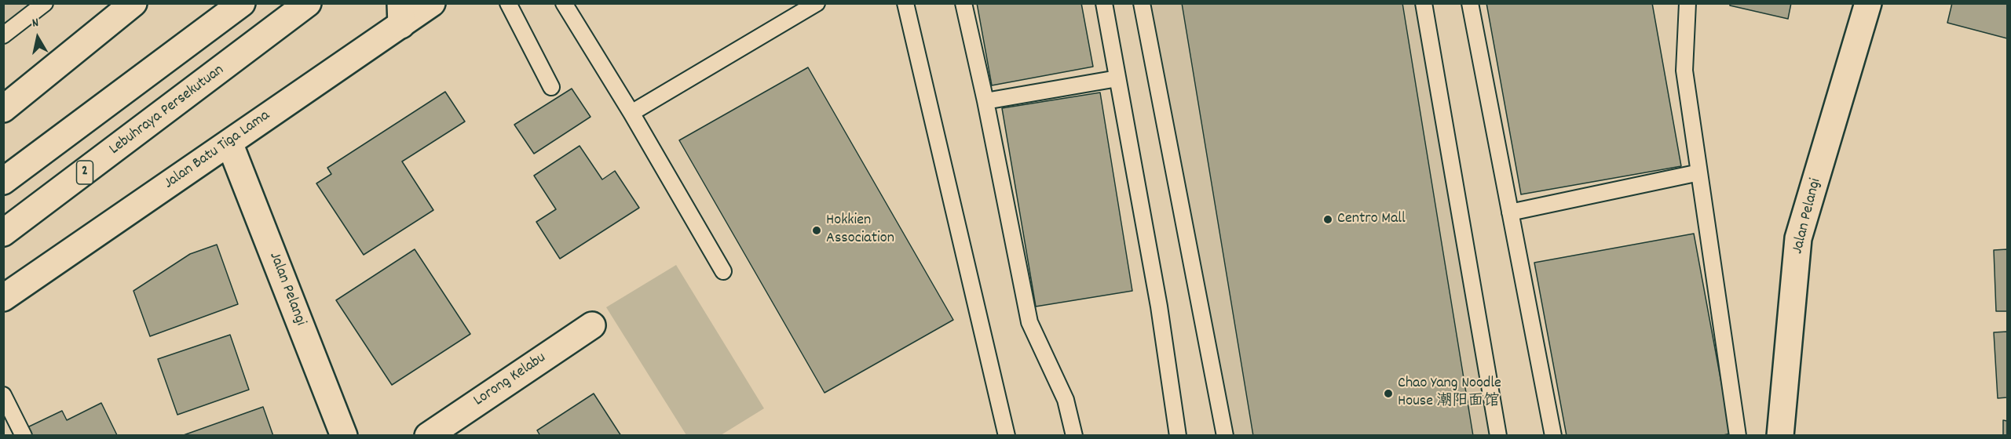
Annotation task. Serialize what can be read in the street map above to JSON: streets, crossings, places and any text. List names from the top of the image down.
{
  "streets": {
    "main road": [
      "Lebuhraya Persekutuan",
      "Jalan Batu Tiga Lama",
      "2",
      "Jalan Pelangi",
      "Lorong Kelabu"
    ]
  },
  "crossings": [
    ["Jalan Batu Tiga Lama", "Jalan Pelangi"]
  ],
  "places": ["Centro Mall", "Hokkien Association", "Chao Yang Noodle House 潮阳面馆"],
  "north": "top"
}
